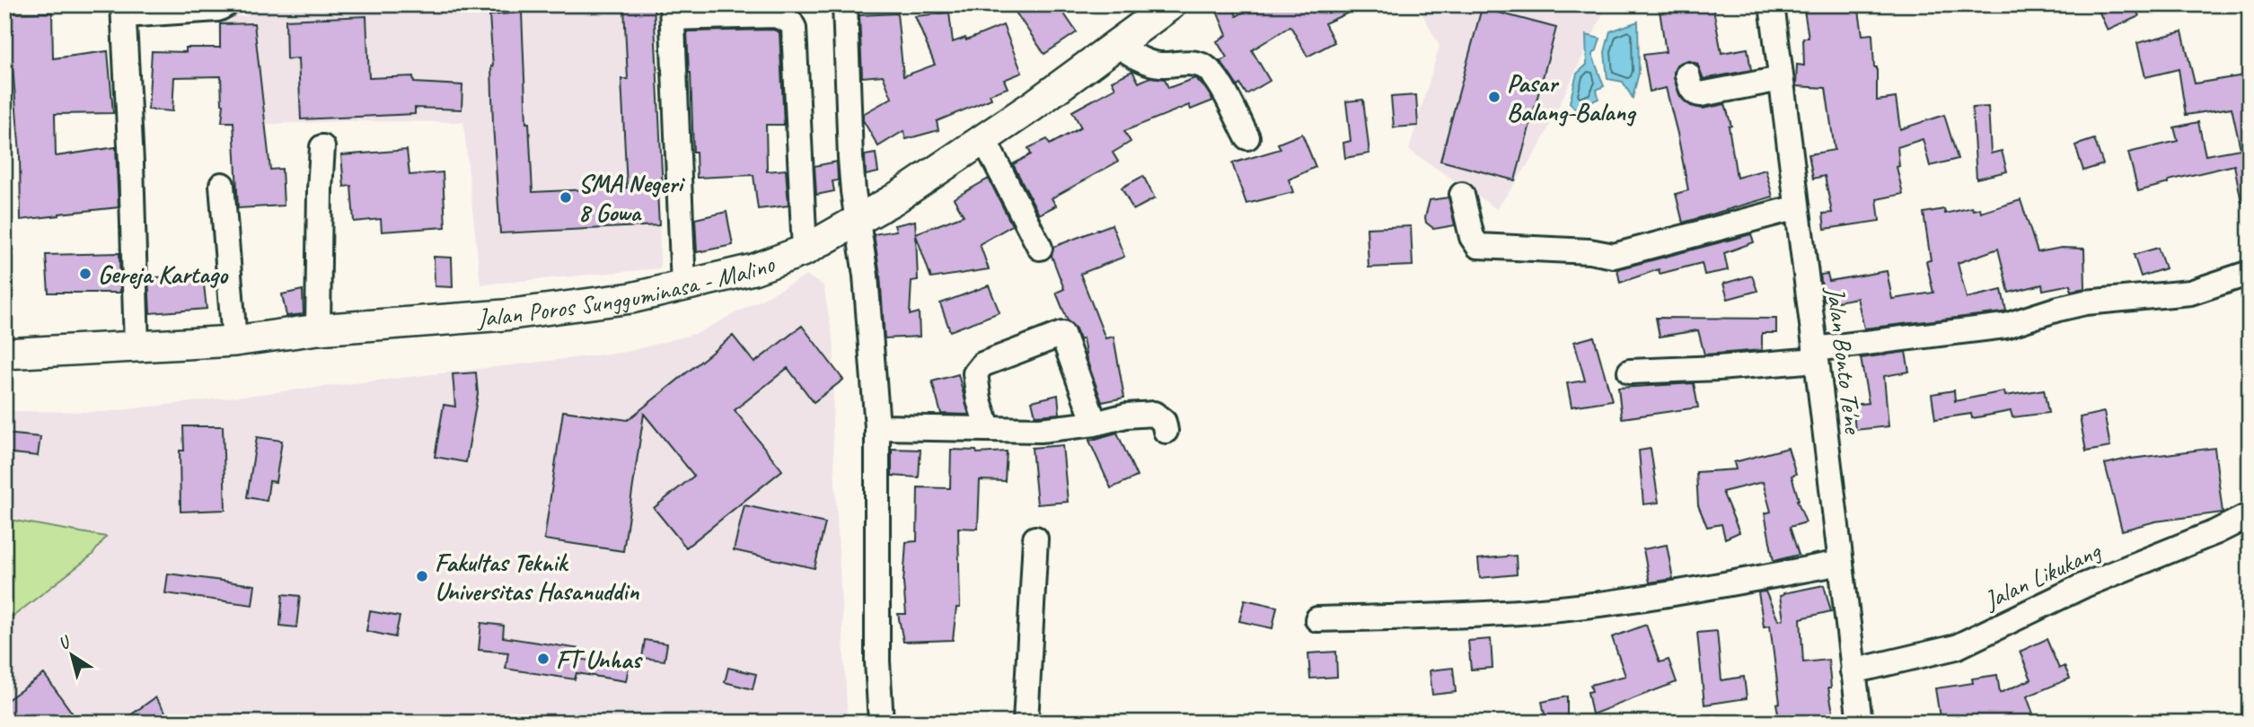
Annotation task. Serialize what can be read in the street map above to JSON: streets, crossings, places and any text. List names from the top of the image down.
{
  "streets": {
    "main road": ["Jalan Poros Sungguminasa - Malino"],
    "street": ["Jalan Bonto Te'ne", "Jalan Likukang"]
  },
  "crossings": [
    ["Jalan Bonto Te'ne", "Jalan Likukang"]
  ],
  "places": [
    "Pasar Balang-Balang",
    "SMA Negeri 8 Gowa",
    "Gereja Kartago",
    "Fakultas Teknik Universitas Hasanuddin",
    "FT Unhas"
  ],
  "north": "top left"
}
